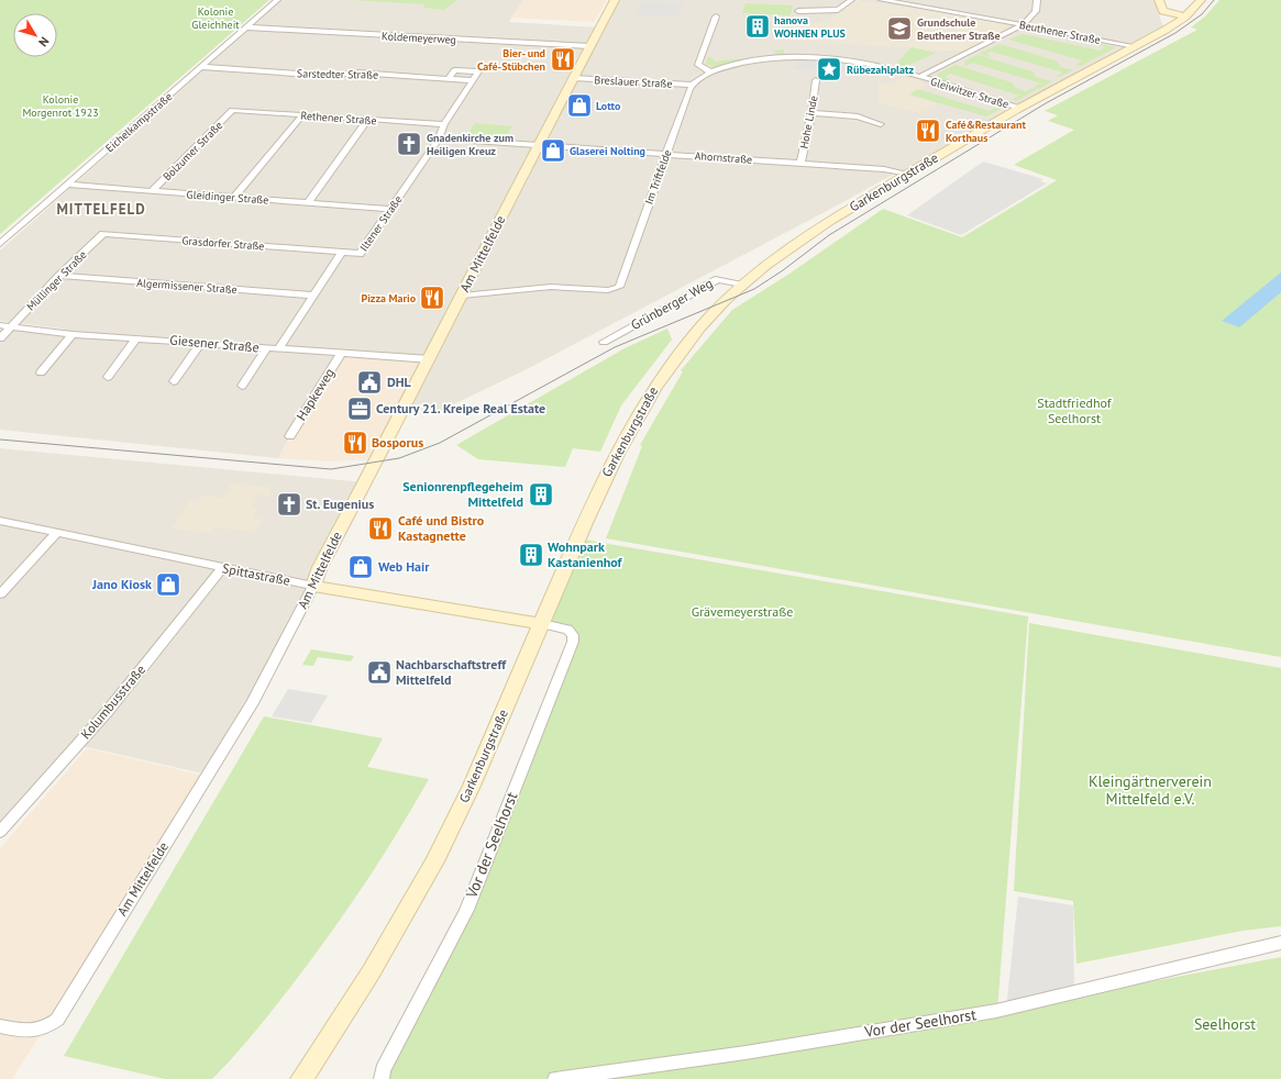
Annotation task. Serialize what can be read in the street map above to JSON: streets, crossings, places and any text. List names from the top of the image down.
{
  "streets": {
    "main road": ["Garkenburgstraße", "Am Mittelfelde", "Spittastraße"],
    "street": [
      "Beuthener Straße",
      "Koldemeyerweg",
      "Sarstedter Straße",
      "Breslauer Straße",
      "Gleiwitzer Straße",
      "Rethener Straße",
      "Eichelkampstraße",
      "Hohe Linde",
      "Bolzumer Straße",
      "Ahornstraße",
      "Im Triftfelde",
      "Gleidinger Straße",
      "Iltener Straße",
      "Grasdorfer Straße",
      "Müllinger Straße",
      "Algermissener Straße",
      "Grünberger Weg",
      "Giesener Straße",
      "Hapkeweg",
      "Kolumbusstraße",
      "Vor der Seelhorst"
    ]
  },
  "crossings": [
    ["Beuthener Straße", "Garkenburgstraße"],
    ["Koldemeyerweg", "Eichelkampstraße"],
    ["Koldemeyerweg", "Am Mittelfelde"],
    ["Sarstedter Straße", "Eichelkampstraße"],
    ["Sarstedter Straße", "Iltener Straße"],
    ["Breslauer Straße", "Im Triftfelde"],
    ["Breslauer Straße", "Am Mittelfelde"],
    ["Gleiwitzer Straße", "Garkenburgstraße"],
    ["Rethener Straße", "Bolzumer Straße"],
    ["Rethener Straße", "Iltener Straße"],
    ["Eichelkampstraße", "Gleidinger Straße"],
    ["Hohe Linde", "Ahornstraße"],
    ["Bolzumer Straße", "Gleidinger Straße"],
    ["Ahornstraße", "Im Triftfelde"],
    ["Ahornstraße", "Garkenburgstraße"],
    ["Ahornstraße", "Iltener Straße"],
    ["Ahornstraße", "Am Mittelfelde"],
    ["Im Triftfelde", "Am Mittelfelde"],
    ["Garkenburgstraße", "Grünberger Weg"],
    ["Garkenburgstraße", "Spittastraße"],
    ["Garkenburgstraße", "Vor der Seelhorst"],
    ["Gleidinger Straße", "Iltener Straße"],
    ["Iltener Straße", "Grasdorfer Straße"],
    ["Iltener Straße", "Algermissener Straße"],
    ["Iltener Straße", "Giesener Straße"],
    ["Grasdorfer Straße", "Müllinger Straße"],
    ["Am Mittelfelde", "Giesener Straße"],
    ["Am Mittelfelde", "Spittastraße"],
    ["Müllinger Straße", "Algermissener Straße"],
    ["Müllinger Straße", "Giesener Straße"],
    ["Giesener Straße", "Hapkeweg"],
    ["Spittastraße", "Kolumbusstraße"],
    ["Spittastraße", "Vor der Seelhorst"]
  ],
  "districts": ["MITTELFELD"],
  "parks": [
    "Kolonie Gleichheit",
    "Kolonie Morgenrot 1923",
    "Stadtfriedhof Seelhorst",
    "Grävemeyerstraße",
    "Kleingärtnerverein Mittelfeld e.V.",
    "Seelhorst"
  ],
  "places": {
    "building": ["hanova WOHNEN PLUS", "Senionrenpflegeheim Mittelfeld", "Wohnpark Kastanienhof"],
    "school or university": ["Grundschule Beuthener Straße"],
    "restaurant": [
      "Bier- und Café-Stübchen",
      "Café&Restaurant Korthaus",
      "Pizza Mario",
      "Bosporus",
      "Café und Bistro Kastagnette"
    ],
    "place": ["Rübezahlplatz"],
    "shop": [
      "Lotto",
      "Glaserei Nolting",
      "Web Hair",
      "Jano Kiosk"
    ],
    "church": ["Gnadenkirche zum Heiligen Kreuz", "St. Eugenius"],
    "public building": ["DHL", "Nachbarschaftstreff Mittelfeld"],
    "office": ["Century 21. Kreipe Real Estate"]
  },
  "north": "bottom right"
}
